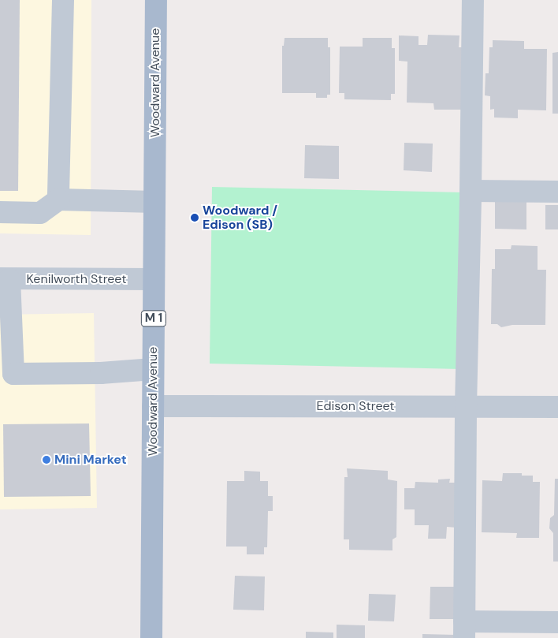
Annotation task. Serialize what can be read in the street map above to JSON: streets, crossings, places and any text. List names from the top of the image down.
{
  "streets": {
    "main road": ["Woodward Avenue", "M 1"],
    "street": ["Kenilworth Street", "Edison Street"]
  },
  "crossings": [
    ["Woodward Avenue", "Kenilworth Street"],
    ["Woodward Avenue", "Edison Street"]
  ],
  "places": ["Woodward / Edison (SB)", "Mini Market"]
}
